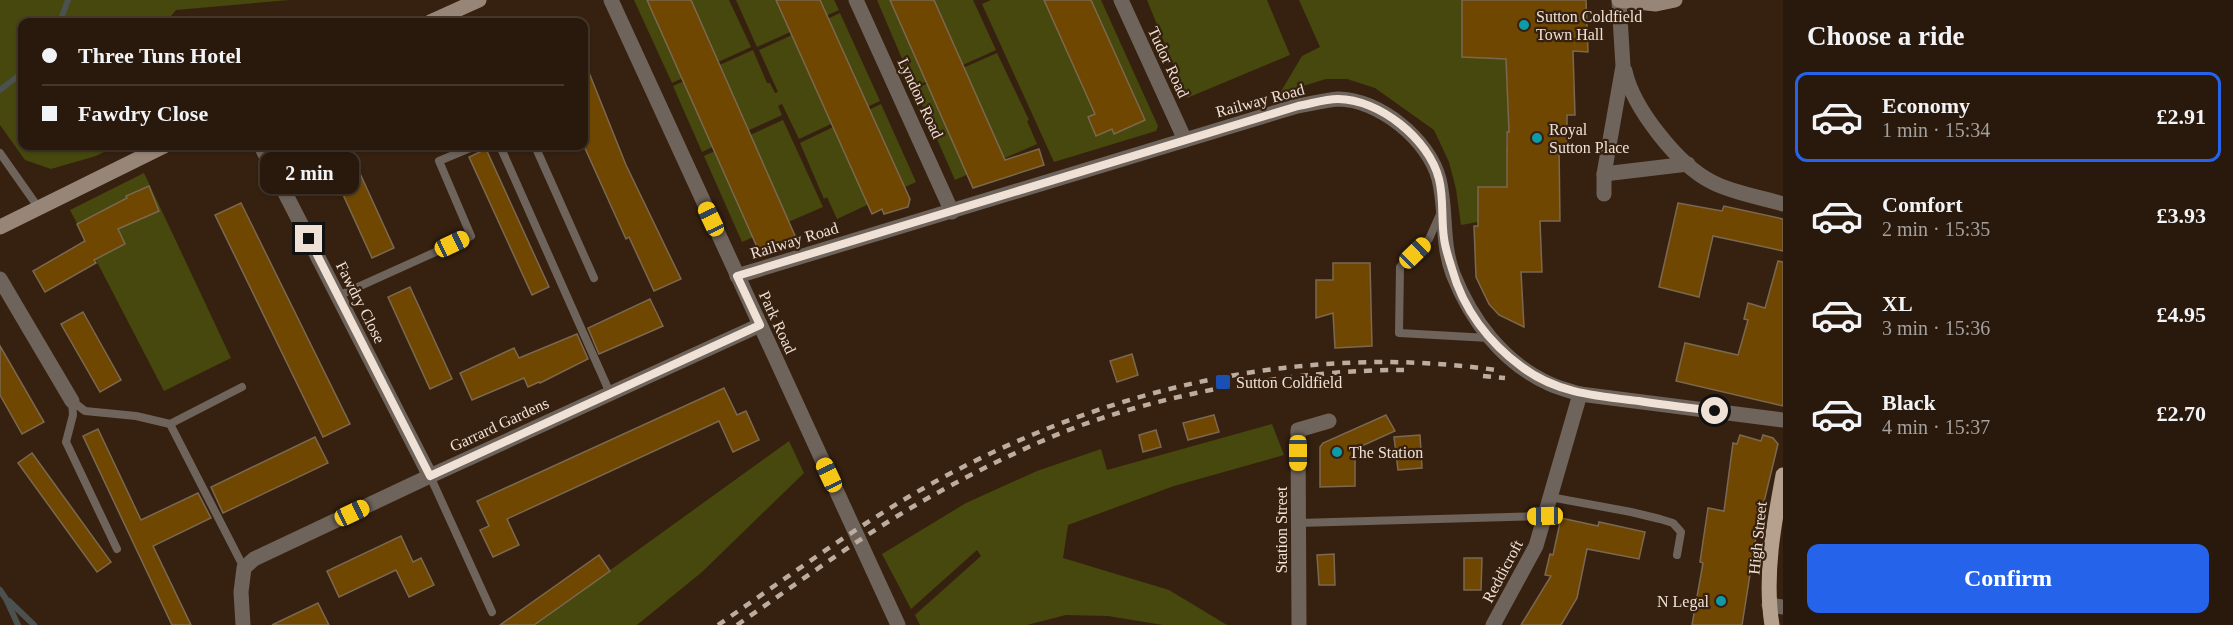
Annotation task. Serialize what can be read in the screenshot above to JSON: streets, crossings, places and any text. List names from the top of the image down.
{
  "streets": {
    "main road": ["High Street"],
    "street": [
      "Tudor Road",
      "Lyndon Road",
      "Railway Road",
      "Fawdry Close",
      "Park Road",
      "Garrard Gardens",
      "Station Street",
      "Reddicroft"
    ]
  },
  "crossings": [
    ["Tudor Road", "Railway Road"],
    ["Lyndon Road", "Railway Road"],
    ["Railway Road", "Park Road"],
    ["Railway Road", "Reddicroft"],
    ["Fawdry Close", "Garrard Gardens"],
    ["Park Road", "Garrard Gardens"]
  ],
  "places": {
    "other": [
      "Sutton Coldfield Town Hall",
      "Royal Sutton Place",
      "The Station",
      "N Legal"
    ],
    "transit": ["Sutton Coldfield"]
  },
  "page": {
    "heading": "Choose a ride",
    "banner": ["Three Tuns Hotel", "Fawdry Close"],
    "list": [
      {
        "name": "Economy",
        "note": "1 min · 15:34",
        "value": "£2.91"
      },
      {
        "name": "Comfort",
        "note": "2 min · 15:35",
        "value": "£3.93"
      },
      {
        "name": "XL",
        "note": "3 min · 15:36",
        "value": "£4.95"
      },
      {
        "name": "Black",
        "note": "4 min · 15:37",
        "value": "£2.70"
      }
    ],
    "bubble": "2 min",
    "buttons": "Confirm"
  }
}
